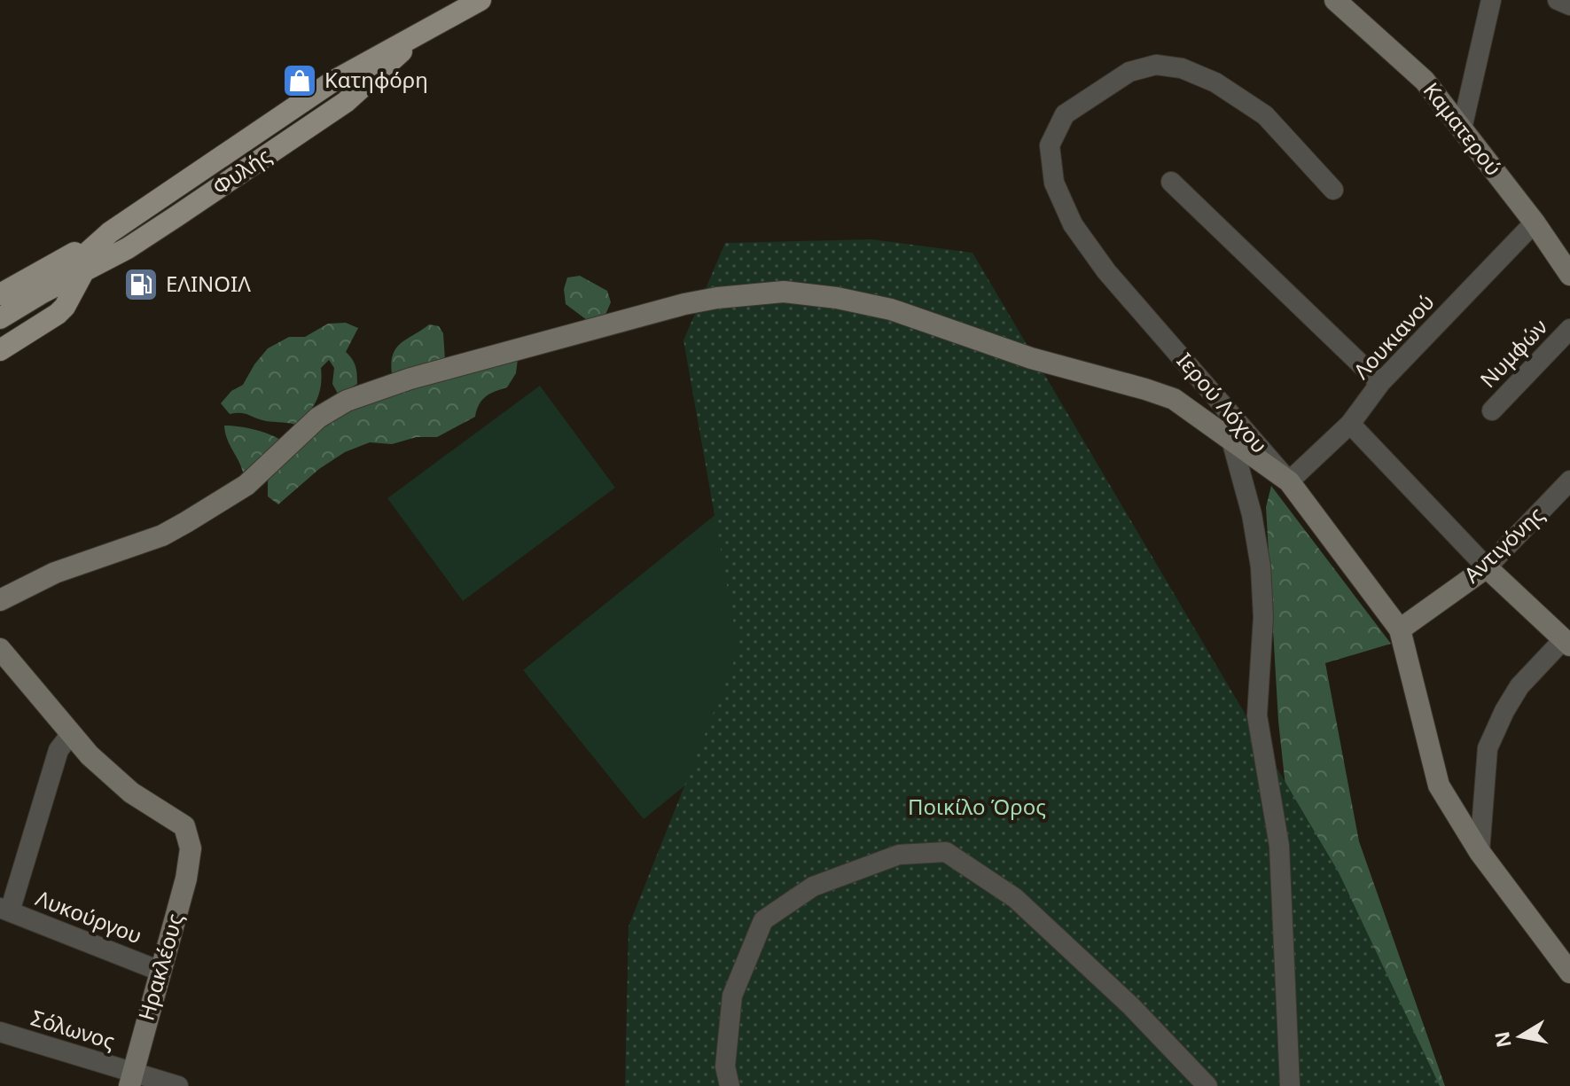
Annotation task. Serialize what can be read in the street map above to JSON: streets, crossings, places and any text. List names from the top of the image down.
{
  "streets": {
    "main road": ["Φυλής"],
    "street": [
      "Καματερού",
      "Λουκιανού",
      "Νυμφών",
      "Ιερού Λόχου",
      "Αντιγόνης",
      "Λυκούργου",
      "Ηρακλέους",
      "Σόλωνος"
    ]
  },
  "crossings": [
    ["Καματερού", "Λουκιανού"],
    ["Λουκιανού", "Ιερού Λόχου"],
    ["Ιερού Λόχου", "Αντιγόνης"],
    ["Λυκούργου", "Ηρακλέους"],
    ["Ηρακλέους", "Σόλωνος"]
  ],
  "parks": ["Ποικίλο Όρος"],
  "places": {
    "shop": ["Κατηφόρη"],
    "fuel station": ["ΕΛΙΝΟΙΛ"]
  },
  "north": "left"
}
